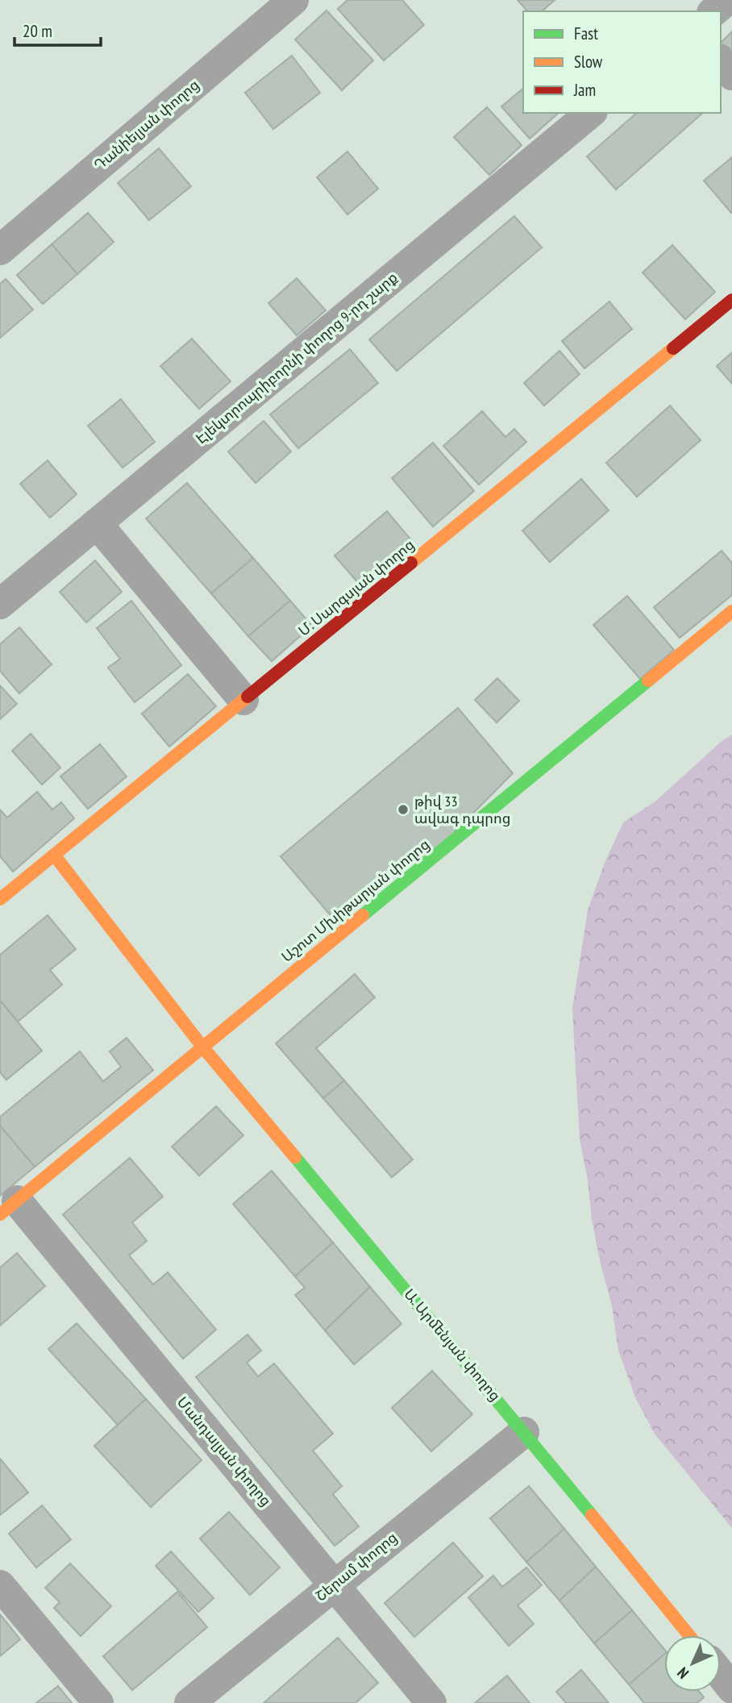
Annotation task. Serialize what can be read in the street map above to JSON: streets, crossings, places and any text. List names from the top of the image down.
{
  "streets": {
    "street": [
      "Դանիելյան փողոց",
      "Էլեկտրոպրիբորնի փողոց 9-րդ շարք",
      "Մ. Սարգսյան փողոց",
      "Աշոտ Մխիթարյան փողոց",
      "Ա. Արմենյան փողոց",
      "Մանդալյան փողոց",
      "Շերամ փողոց"
    ]
  },
  "crossings": [
    ["Մ. Սարգսյան փողոց", "Ա. Արմենյան փողոց"],
    ["Աշոտ Մխիթարյան փողոց", "Ա. Արմենյան փողոց"],
    ["Աշոտ Մխիթարյան փողոց", "Մանդալյան փողոց"],
    ["Ա. Արմենյան փողոց", "Շերամ փողոց"],
    ["Մանդալյան փողոց", "Շերամ փողոց"]
  ],
  "places": ["թիվ 33 ավագ դպրոց"],
  "legend": ["Fast", "Slow", "Jam"],
  "scale_bar": "20 m",
  "north": "bottom left"
}
